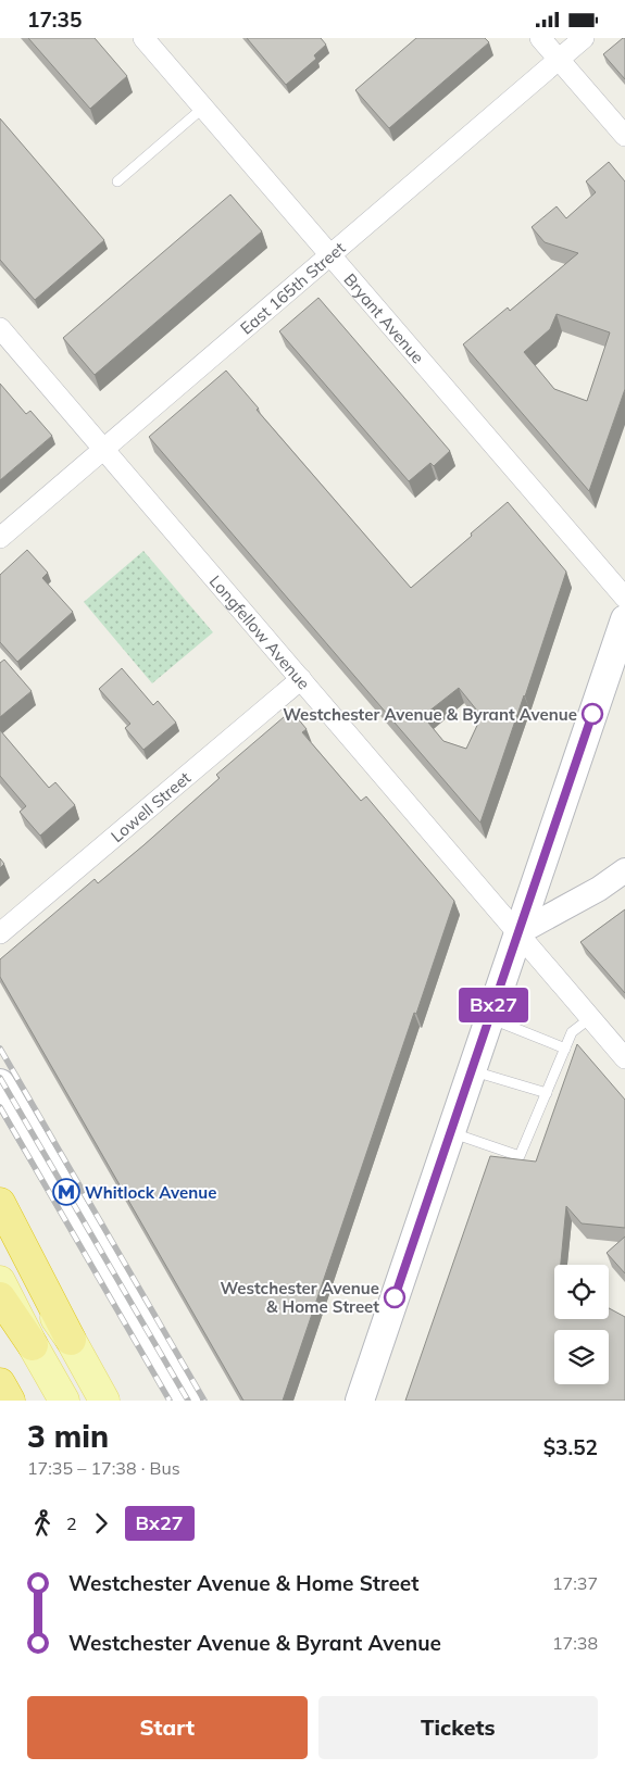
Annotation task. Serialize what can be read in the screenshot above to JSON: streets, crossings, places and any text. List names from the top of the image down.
{
  "streets": {
    "street": [
      "East 165th Street",
      "Bryant Avenue",
      "Longfellow Avenue",
      "Lowell Street"
    ]
  },
  "crossings": [
    ["East 165th Street", "Bryant Avenue"],
    ["East 165th Street", "Longfellow Avenue"],
    ["Longfellow Avenue", "Lowell Street"]
  ],
  "places": {
    "other": ["Westchester Avenue & Byrant Avenue", "Westchester Avenue & Home Street"],
    "metro station": ["Whitlock Avenue"]
  },
  "lines": ["bus line Bx27"],
  "page": {
    "status": "17:35",
    "on_map": "Bx27",
    "heading": ["3 min", "17:35 – 17:38 · Bus", "$3.52"],
    "legs": ["2", "Bx27"],
    "list": [
      {
        "name": "Westchester Avenue & Home Street",
        "value": "17:37"
      },
      {
        "name": "Westchester Avenue & Byrant Avenue",
        "value": "17:38"
      }
    ],
    "buttons": ["Start", "Tickets"]
  }
}
